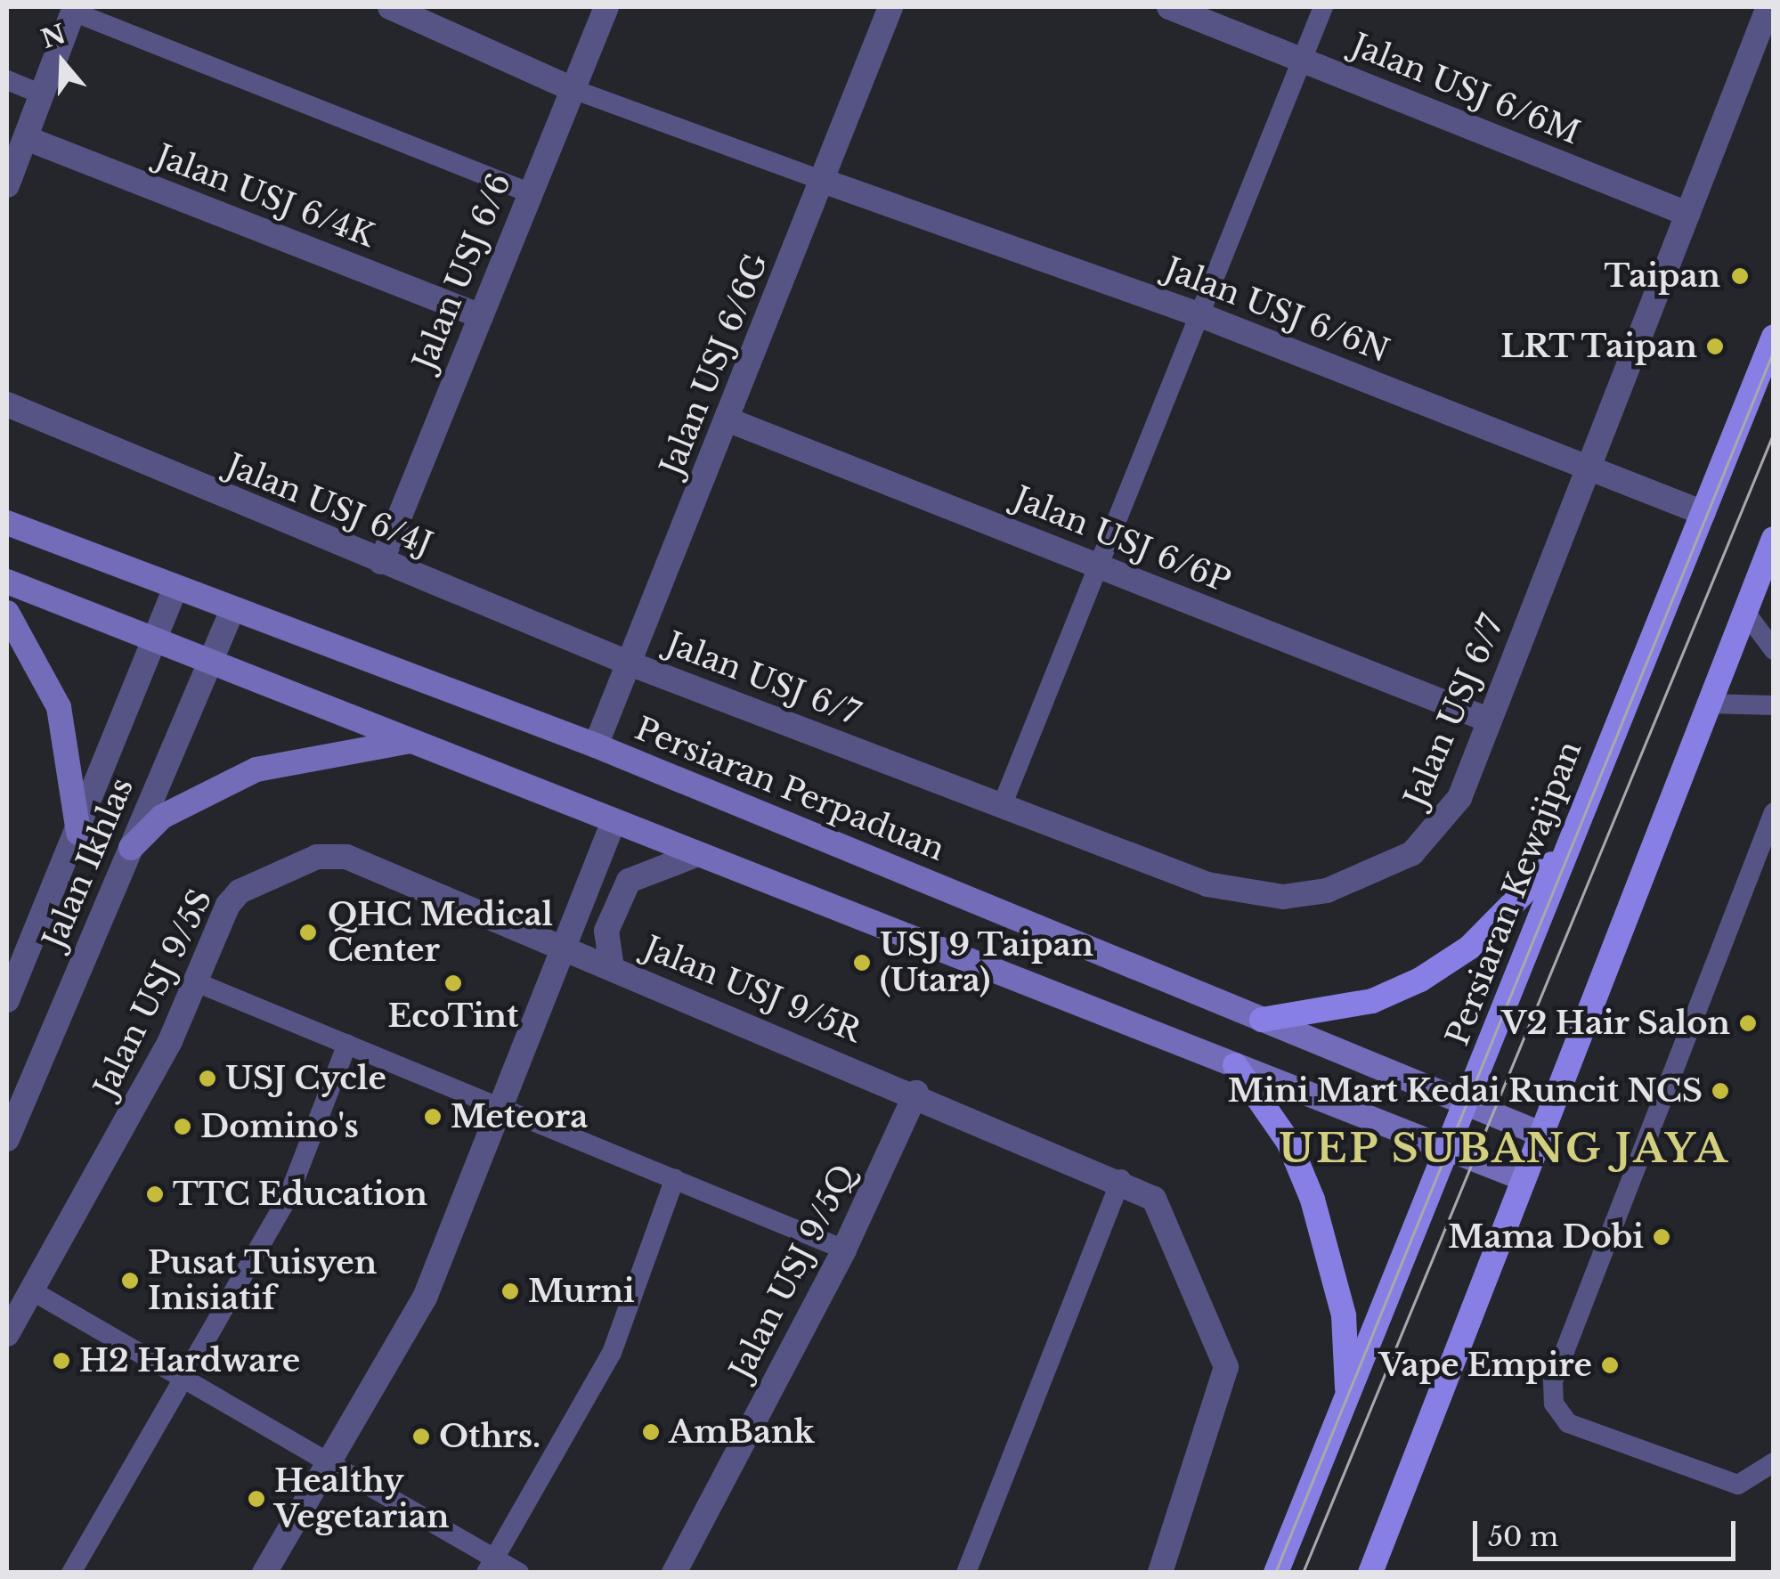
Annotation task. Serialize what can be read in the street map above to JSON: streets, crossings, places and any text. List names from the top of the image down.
{
  "streets": {
    "main road": ["Persiaran Perpaduan", "Persiaran Kewajipan"],
    "street": [
      "Jalan USJ 6/6M",
      "Jalan USJ 6/4K",
      "Jalan USJ 6/6",
      "Jalan USJ 6/6N",
      "Jalan USJ 6/6G",
      "Jalan USJ 6/4J",
      "Jalan USJ 6/6P",
      "Jalan USJ 6/7",
      "Jalan Ikhlas",
      "Jalan USJ 9/5R",
      "Jalan USJ 9/5S",
      "Jalan USJ 9/5Q"
    ]
  },
  "crossings": [
    ["Jalan USJ 6/6M", "Jalan USJ 6/7"],
    ["Jalan USJ 6/4K", "Jalan USJ 6/6"],
    ["Jalan USJ 6/6", "Jalan USJ 6/4J"],
    ["Jalan USJ 6/6N", "Jalan USJ 6/6G"],
    ["Jalan USJ 6/6N", "Jalan USJ 6/7"],
    ["Jalan USJ 6/6N", "Persiaran Kewajipan"],
    ["Jalan USJ 6/6G", "Jalan USJ 6/4J"],
    ["Jalan USJ 6/6G", "Jalan USJ 6/6P"],
    ["Jalan USJ 6/6G", "Jalan USJ 6/7"],
    ["Jalan USJ 6/6G", "Persiaran Perpaduan"],
    ["Jalan USJ 6/4J", "Jalan USJ 6/7"],
    ["Jalan USJ 6/6P", "Jalan USJ 6/7"],
    ["Persiaran Perpaduan", "Jalan Ikhlas"],
    ["Persiaran Perpaduan", "Persiaran Kewajipan"],
    ["Jalan USJ 9/5R", "Jalan USJ 9/5S"],
    ["Jalan USJ 9/5R", "Jalan USJ 9/5Q"]
  ],
  "districts": ["UEP SUBANG JAYA"],
  "places": [
    "Taipan",
    "LRT Taipan",
    "QHC Medical Center",
    "USJ 9 Taipan (Utara)",
    "EcoTint",
    "V2 Hair Salon",
    "USJ Cycle",
    "Mini Mart Kedai Runcit NCS",
    "Meteora",
    "Domino's",
    "TTC Education",
    "Mama Dobi",
    "Pusat Tuisyen Inisiatif",
    "Murni",
    "H2 Hardware",
    "Vape Empire",
    "AmBank",
    "Othrs.",
    "Healthy Vegetarian"
  ],
  "scale_bar": "50 m",
  "north": "top"
}
